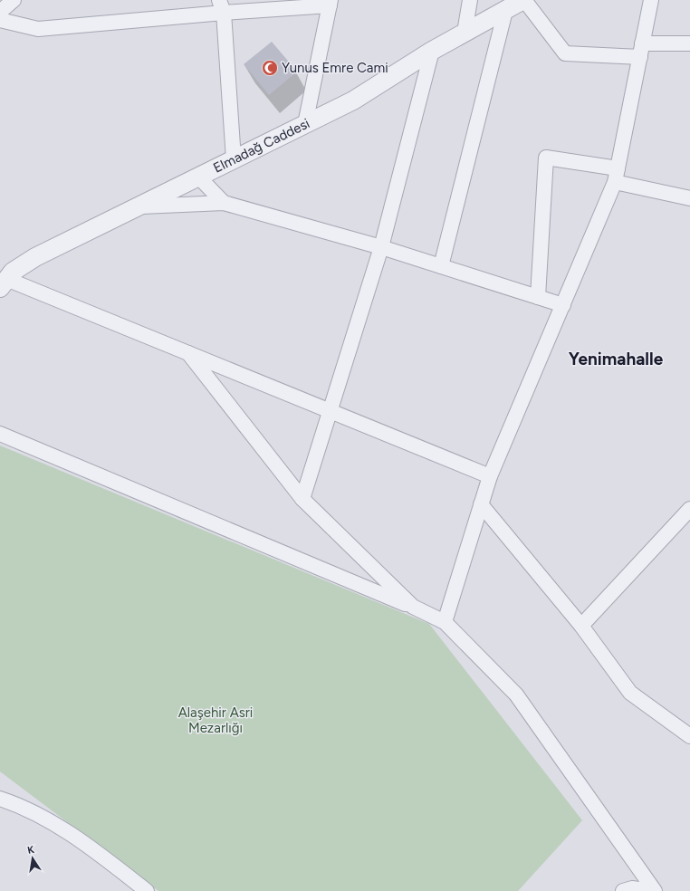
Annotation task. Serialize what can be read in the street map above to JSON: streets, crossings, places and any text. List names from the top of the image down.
{
  "streets": {
    "street": ["Elmadağ Caddesi"]
  },
  "districts": ["Yenimahalle"],
  "parks": ["Alaşehir Asri Mezarlığı"],
  "places": {
    "mosque": ["Yunus Emre Cami"]
  },
  "north": "top"
}
